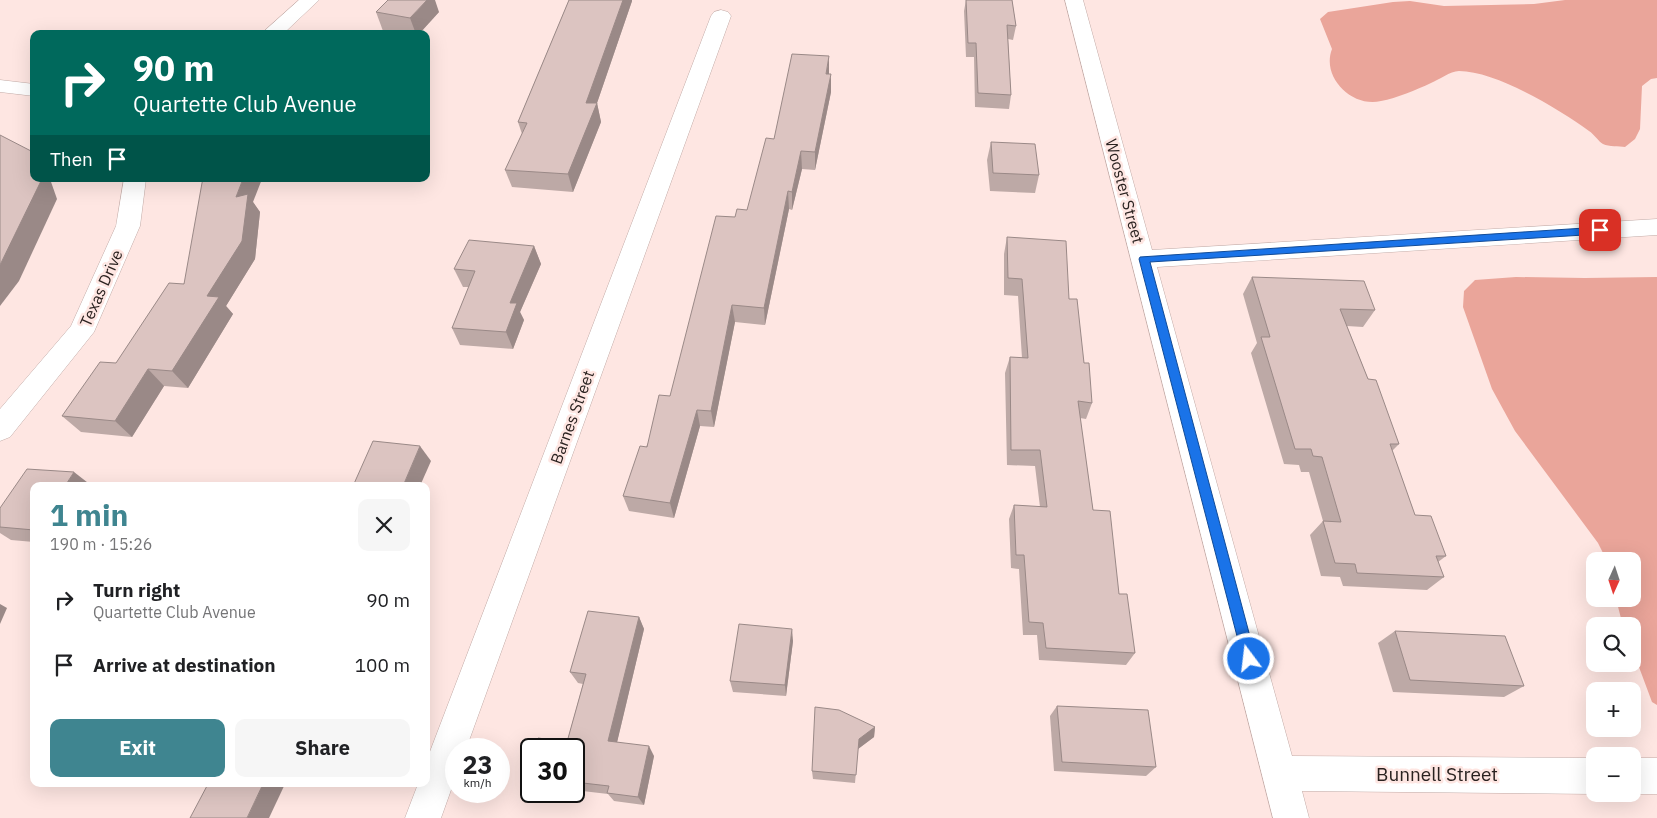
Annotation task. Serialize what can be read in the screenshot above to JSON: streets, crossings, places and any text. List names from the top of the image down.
{
  "streets": {
    "street": [
      "Wooster Street",
      "Texas Drive",
      "Barnes Street",
      "Bunnell Street"
    ]
  },
  "crossings": [
    ["Wooster Street", "Bunnell Street"]
  ],
  "north": "bottom",
  "page": {
    "turn": ["90 m", "Quartette Club Avenue"],
    "then": "Then",
    "heading": ["1 min", "190 m · 15:26"],
    "map_buttons": ["+", "−"],
    "list": [
      {
        "name": "Turn right",
        "note": "Quartette Club Avenue",
        "value": "90 m"
      },
      {
        "name": "Arrive at destination",
        "value": "100 m"
      }
    ],
    "buttons": ["Exit", "Share"],
    "speed": "23 km/h",
    "limit": "30"
  }
}
